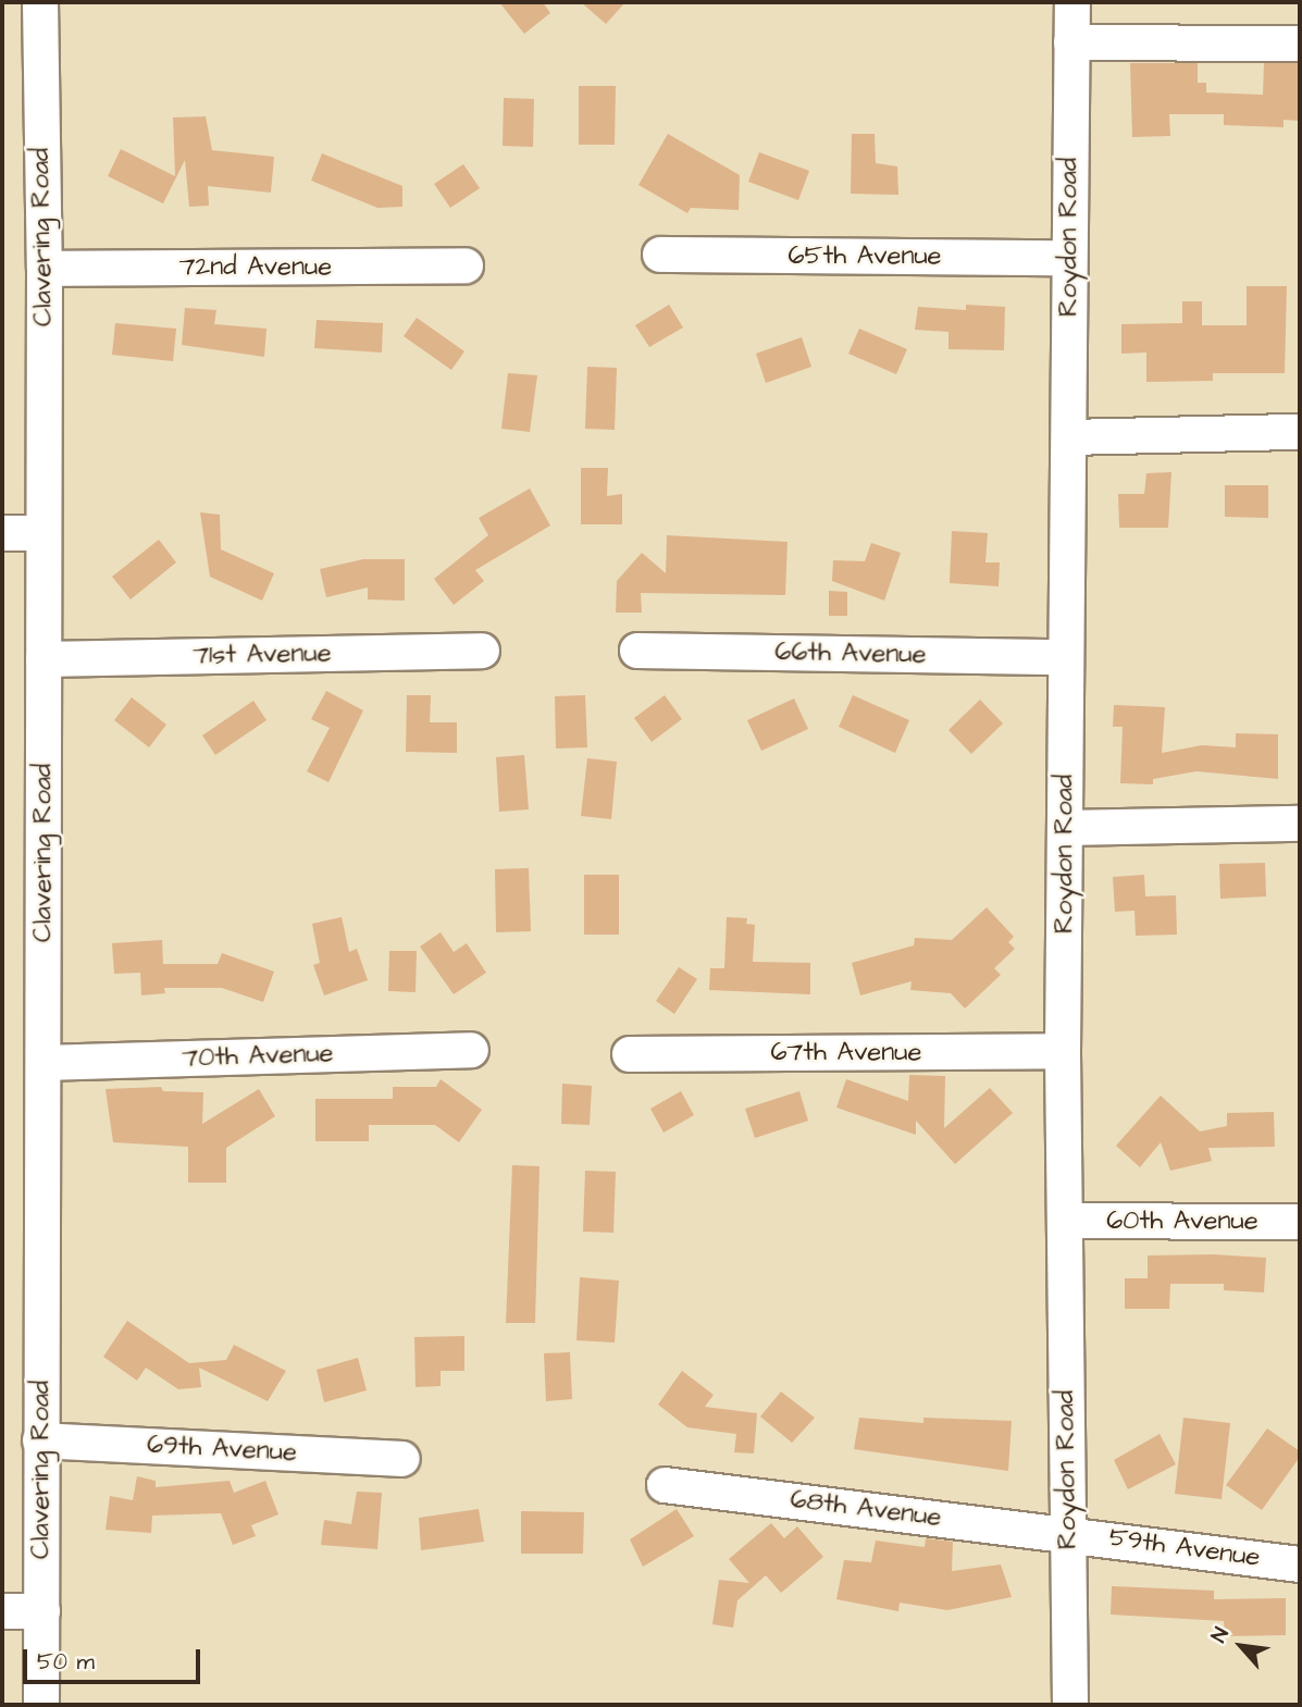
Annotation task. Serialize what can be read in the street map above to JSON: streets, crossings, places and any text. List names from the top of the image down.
{
  "streets": {
    "street": [
      "Clavering Road",
      "Roydon Road",
      "65th Avenue",
      "72nd Avenue",
      "66th Avenue",
      "71st Avenue",
      "67th Avenue",
      "70th Avenue",
      "60th Avenue",
      "69th Avenue",
      "68th Avenue",
      "59th Avenue"
    ]
  },
  "crossings": [
    ["Clavering Road", "72nd Avenue"],
    ["Clavering Road", "71st Avenue"],
    ["Clavering Road", "70th Avenue"],
    ["Clavering Road", "69th Avenue"],
    ["Roydon Road", "65th Avenue"],
    ["Roydon Road", "66th Avenue"],
    ["Roydon Road", "67th Avenue"],
    ["Roydon Road", "60th Avenue"],
    ["Roydon Road", "68th Avenue"],
    ["Roydon Road", "59th Avenue"],
    ["68th Avenue", "59th Avenue"]
  ],
  "scale_bar": "50 m",
  "north": "top left"
}
